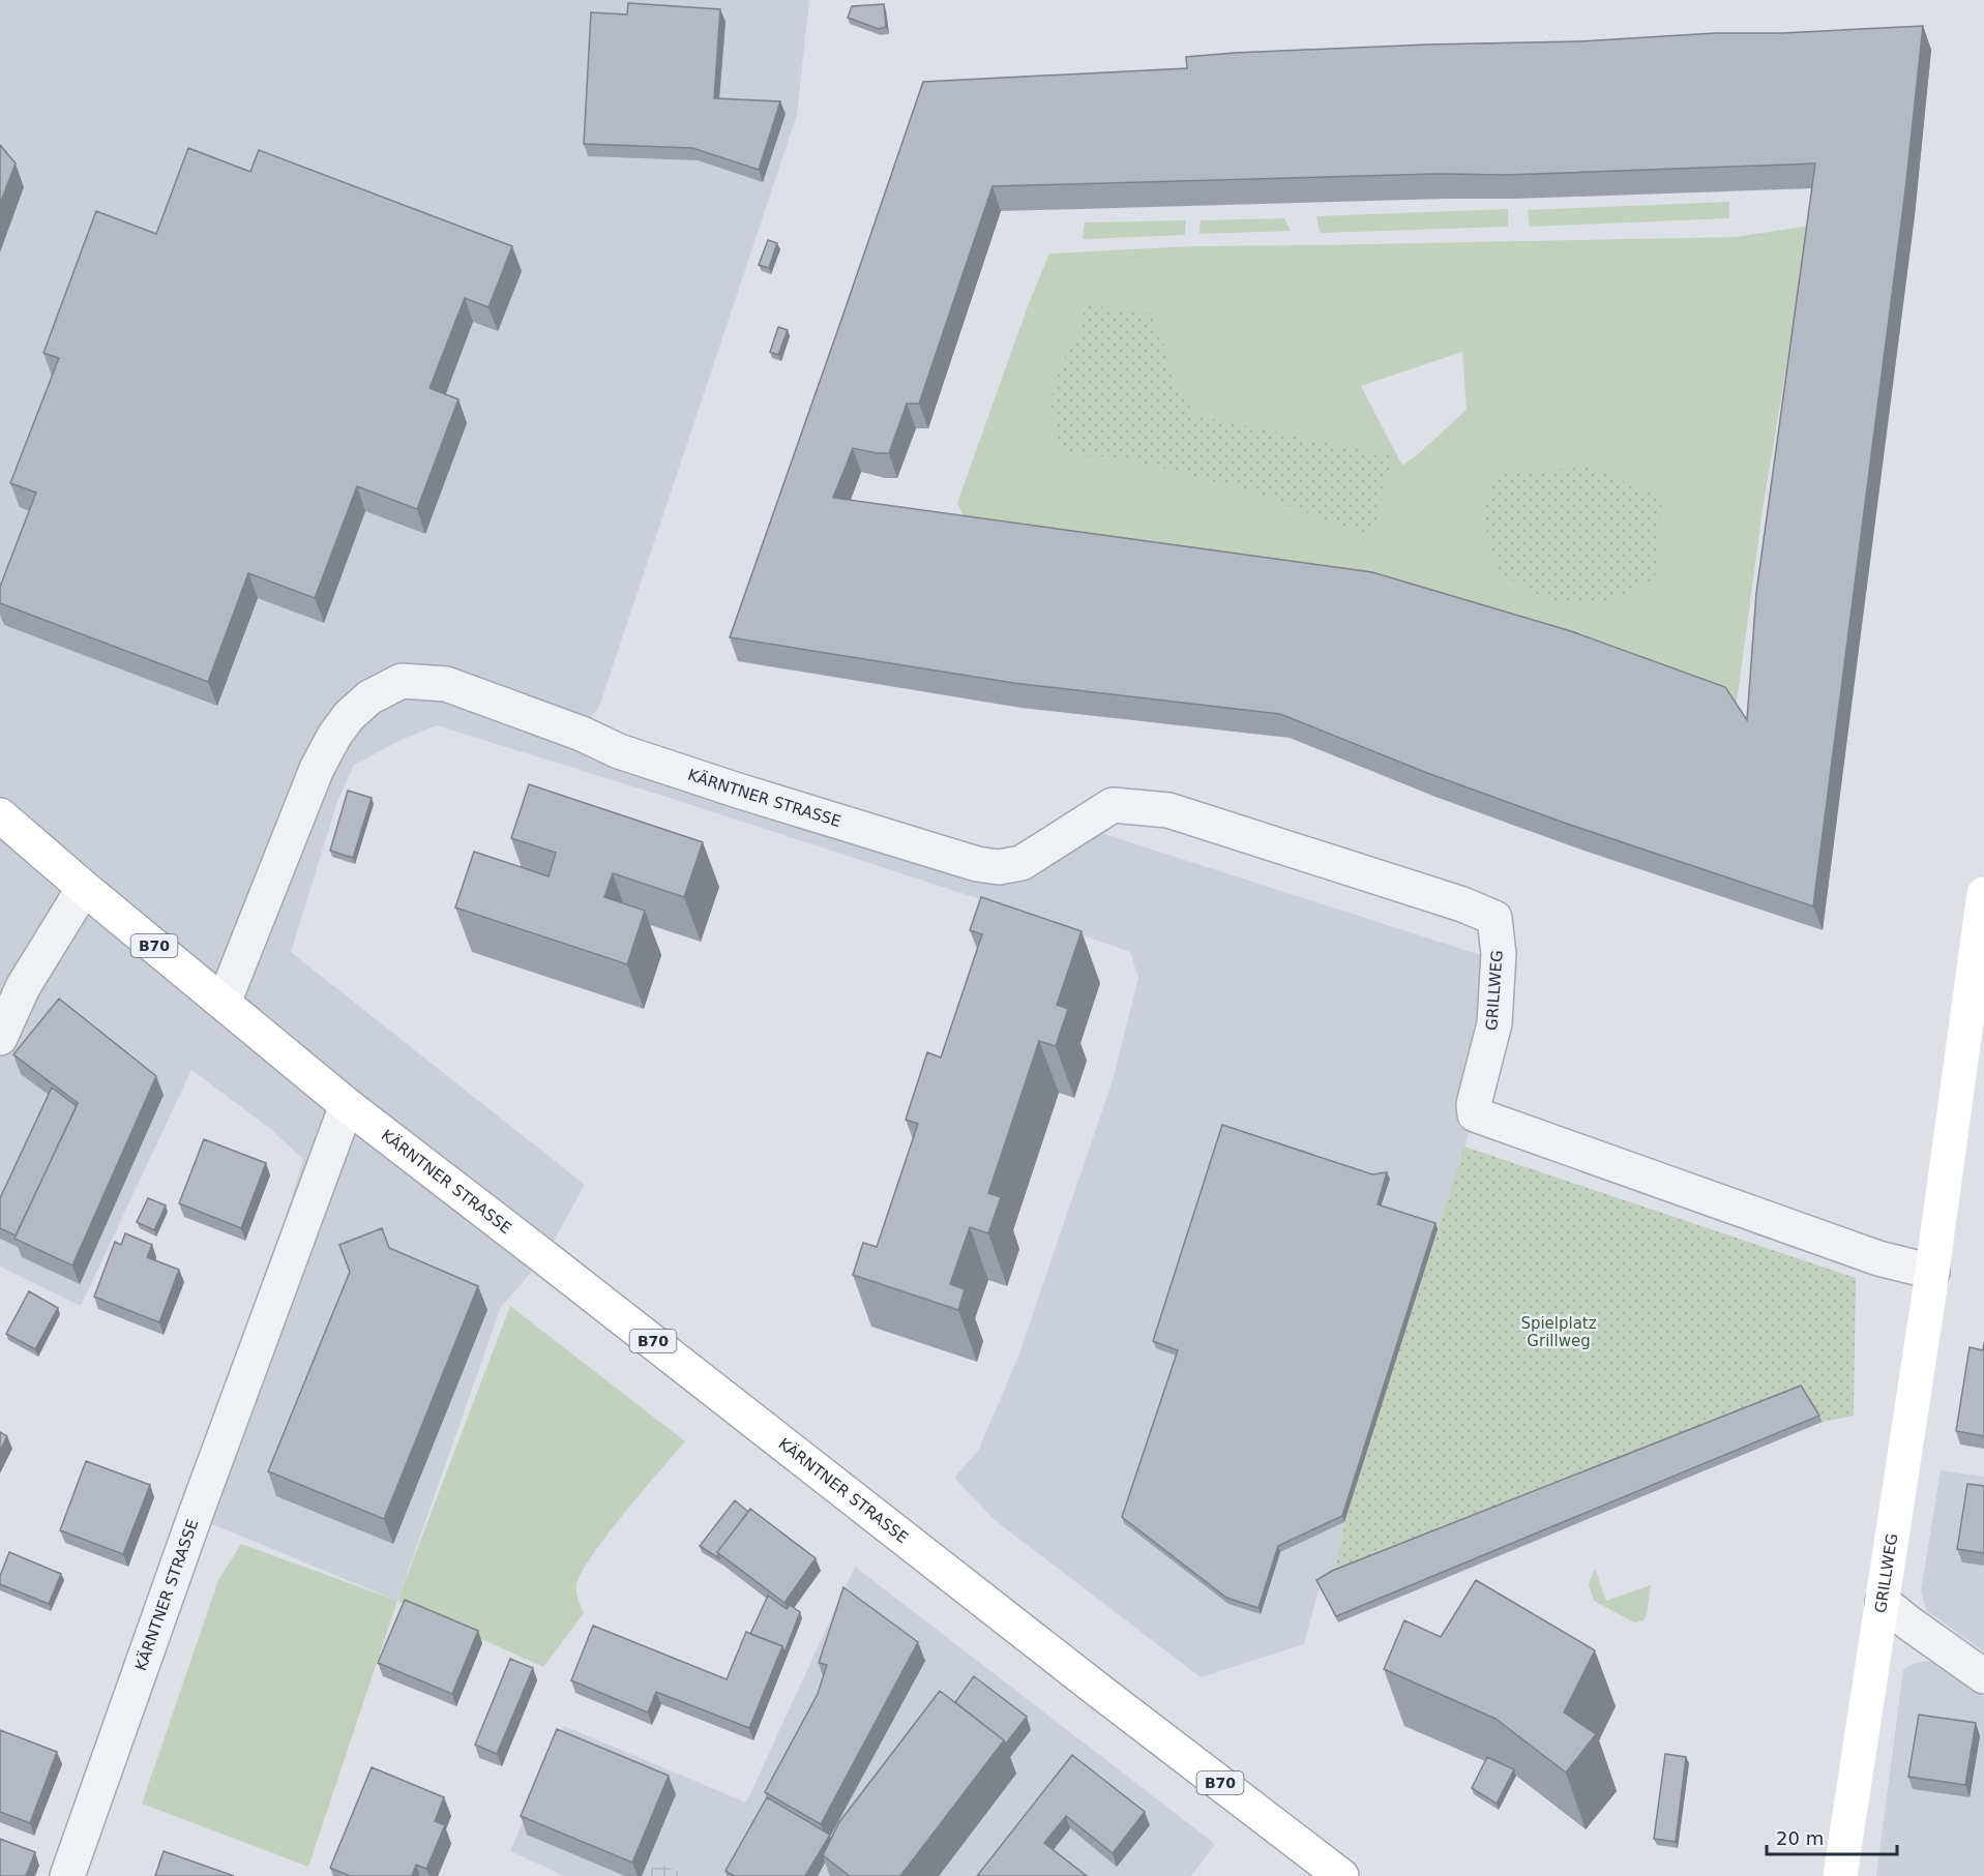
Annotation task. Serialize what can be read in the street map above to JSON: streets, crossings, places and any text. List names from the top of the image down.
{
  "streets": {
    "main road": ["KÄRNTNER STRASSE", "B70", "GRILLWEG"]
  },
  "crossings": [
    ["KÄRNTNER STRASSE", "GRILLWEG"]
  ],
  "parks": ["Spielplatz Grillweg"],
  "scale_bar": "20 m"
}
